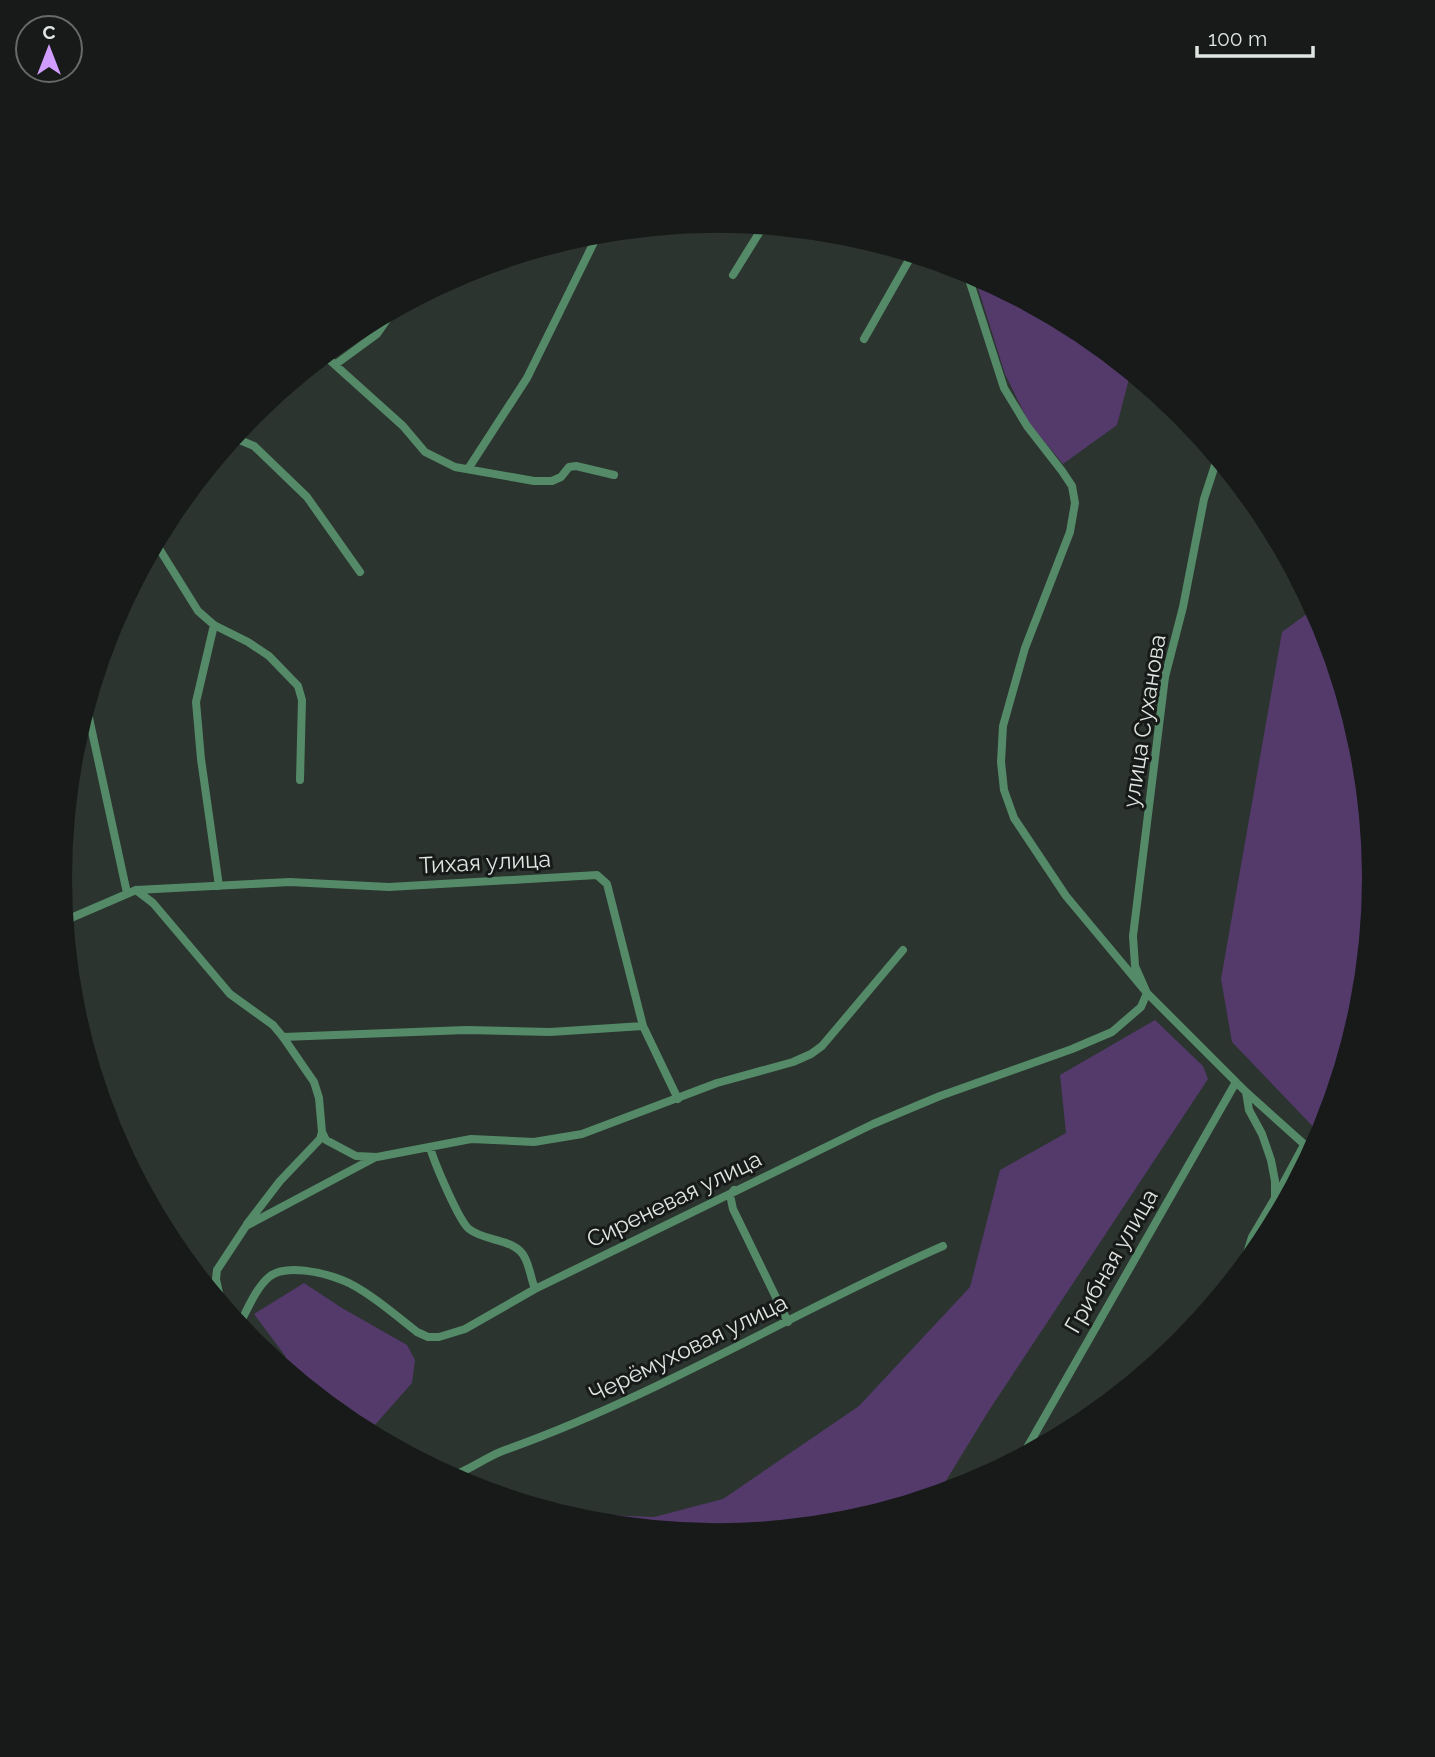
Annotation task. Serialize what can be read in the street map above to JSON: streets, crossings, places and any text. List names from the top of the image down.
{
  "streets": {
    "street": [
      "улица Суханова",
      "Тихая улица",
      "Сиреневая улица",
      "Грибная улица",
      "Черёмуховая улица"
    ]
  },
  "crossings": [
    ["улица Суханова", "Сиреневая улица"]
  ],
  "scale_bar": "100 m",
  "north": "top"
}
